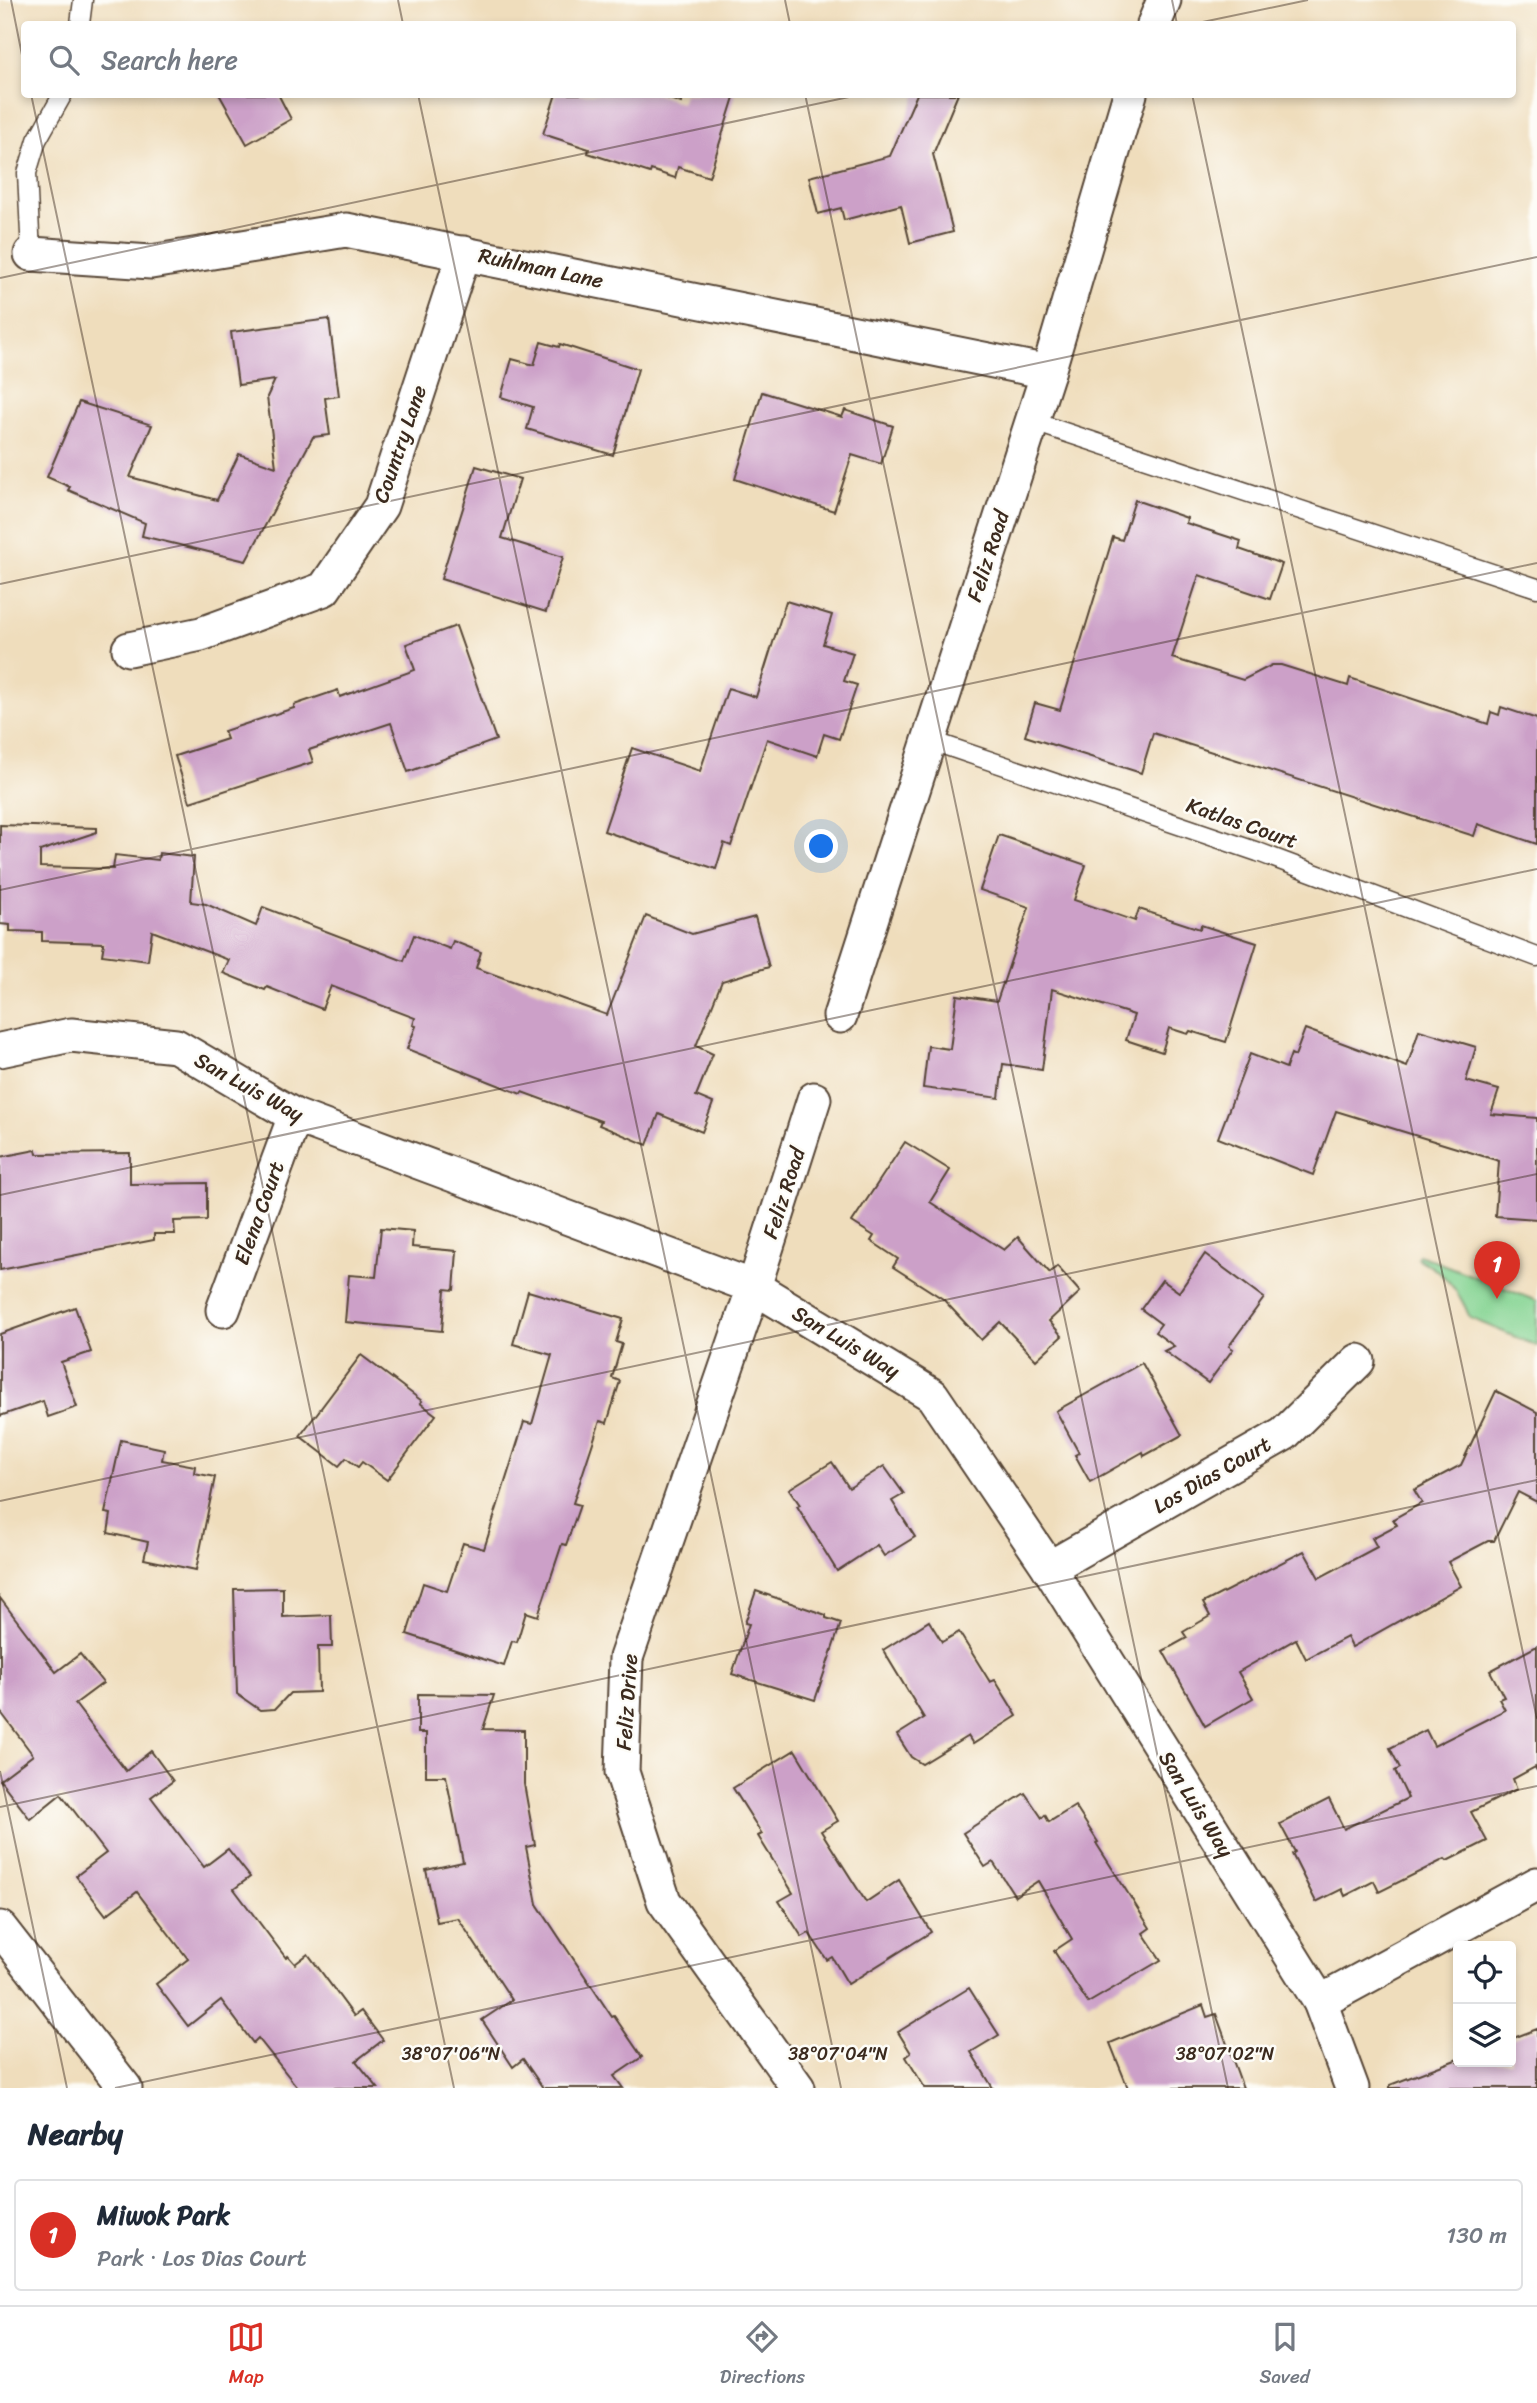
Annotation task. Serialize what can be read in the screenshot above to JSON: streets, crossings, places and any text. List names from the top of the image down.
{
  "streets": {
    "street": [
      "Ruhlman Lane",
      "Country Lane",
      "Feliz Road",
      "San Luis Way",
      "Elena Court",
      "Los Dias Court",
      "Feliz Drive"
    ],
    "lane": ["Katlas Court"]
  },
  "crossings": [
    ["Ruhlman Lane", "Country Lane"],
    ["Ruhlman Lane", "Feliz Road"],
    ["Feliz Road", "Katlas Court"],
    ["Feliz Road", "San Luis Way"],
    ["Feliz Road", "Feliz Drive"],
    ["San Luis Way", "Elena Court"],
    ["San Luis Way", "Los Dias Court"],
    ["San Luis Way", "Feliz Drive"]
  ],
  "page": {
    "search": "Search here",
    "pins": "1",
    "heading": "Nearby",
    "list": [
      {
        "mark": "1",
        "name": "Miwok Park",
        "note": "Park · Los Dias Court",
        "value": "130 m"
      }
    ],
    "nav": ["Map", "Directions", "Saved"]
  },
  "coordinates": ["38°07'06\"N", "38°07'04\"N", "38°07'02\"N"]
}
